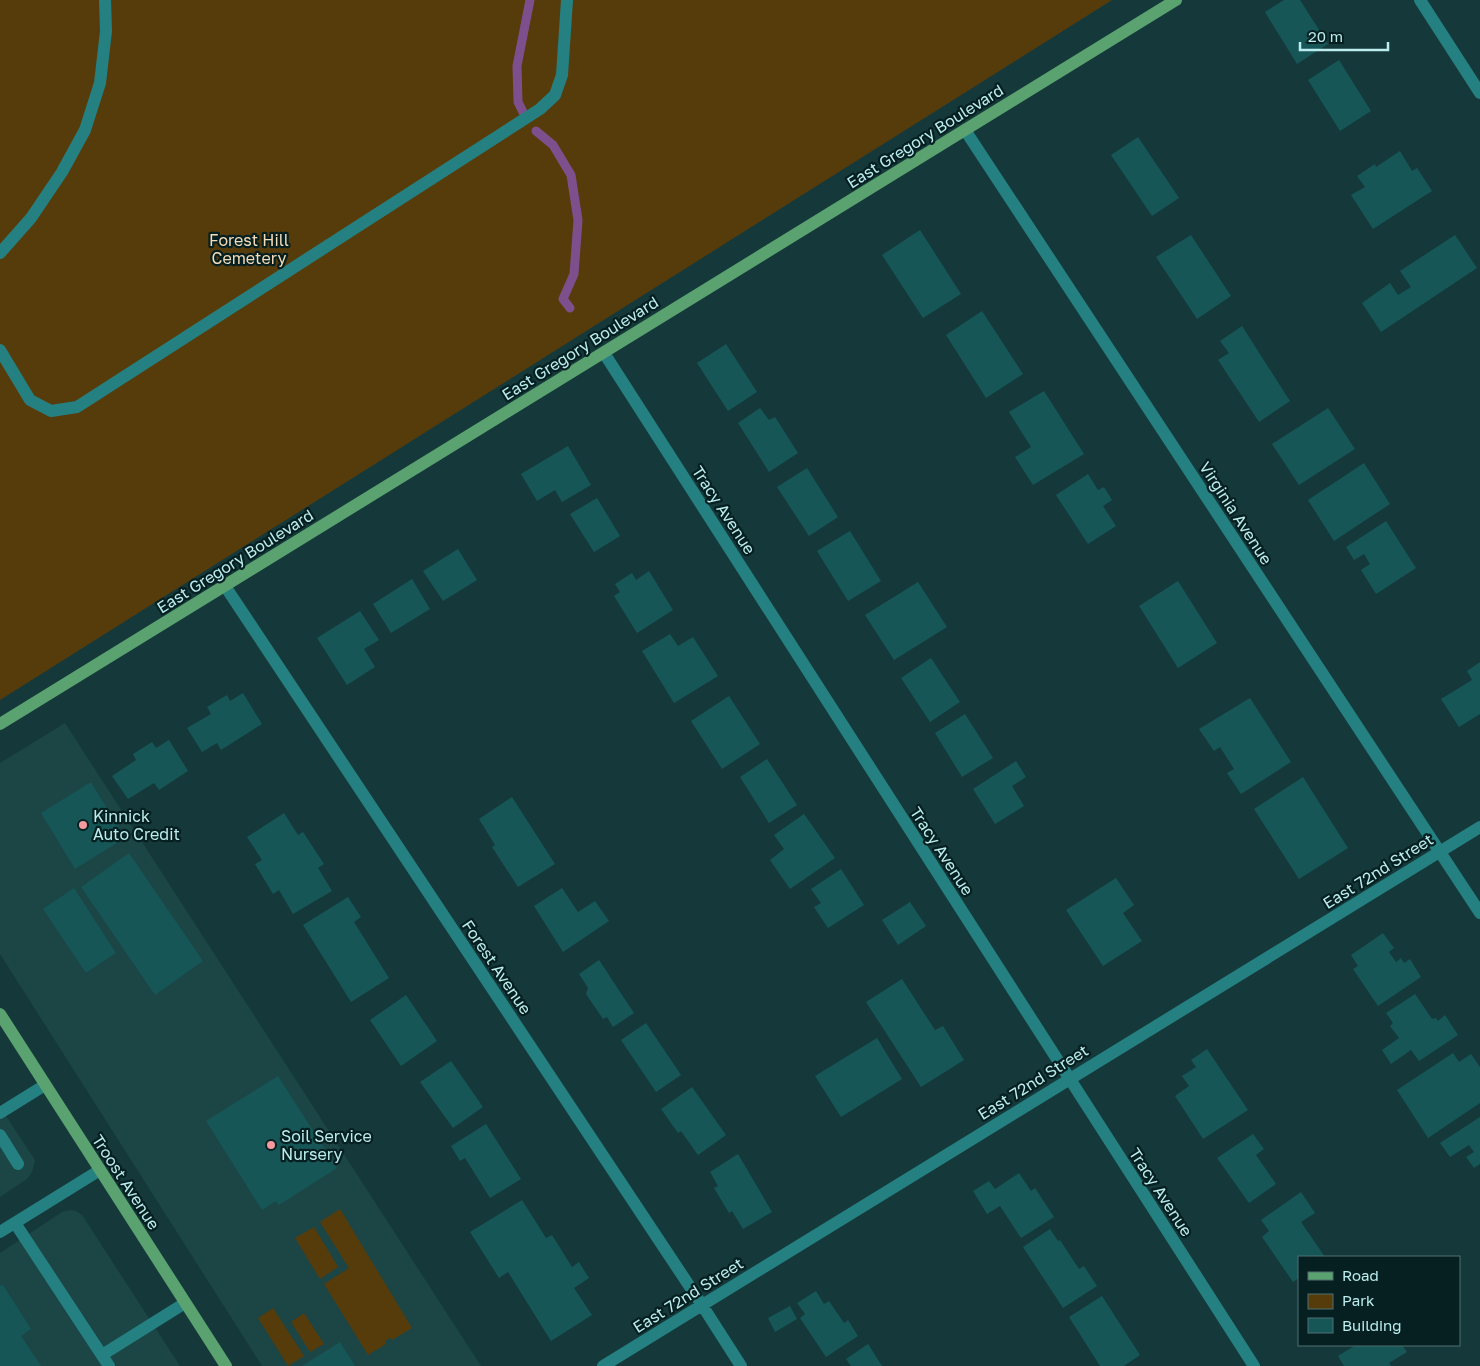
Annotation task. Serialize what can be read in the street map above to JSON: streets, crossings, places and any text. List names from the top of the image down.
{
  "streets": {
    "main road": ["East Gregory Boulevard", "Troost Avenue"],
    "street": [
      "Tracy Avenue",
      "Virginia Avenue",
      "East 72nd Street",
      "Forest Avenue"
    ]
  },
  "crossings": [
    ["East Gregory Boulevard", "Tracy Avenue"],
    ["East Gregory Boulevard", "Virginia Avenue"],
    ["East Gregory Boulevard", "Forest Avenue"],
    ["Tracy Avenue", "East 72nd Street"],
    ["Virginia Avenue", "East 72nd Street"],
    ["East 72nd Street", "Forest Avenue"]
  ],
  "parks": ["Forest Hill Cemetery"],
  "places": ["Kinnick Auto Credit", "Soil Service Nursery"],
  "legend": ["Road", "Park", "Building"],
  "scale_bar": "20 m"
}
